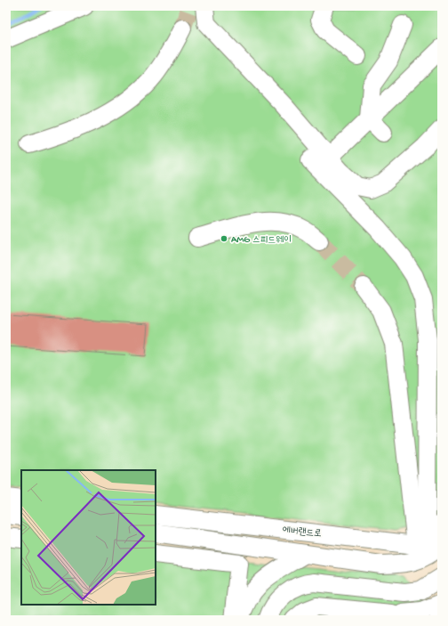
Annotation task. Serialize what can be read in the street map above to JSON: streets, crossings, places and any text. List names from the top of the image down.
{
  "streets": {
    "street": ["에버랜드로"]
  },
  "places": ["AMG 스피드웨이"]
}
